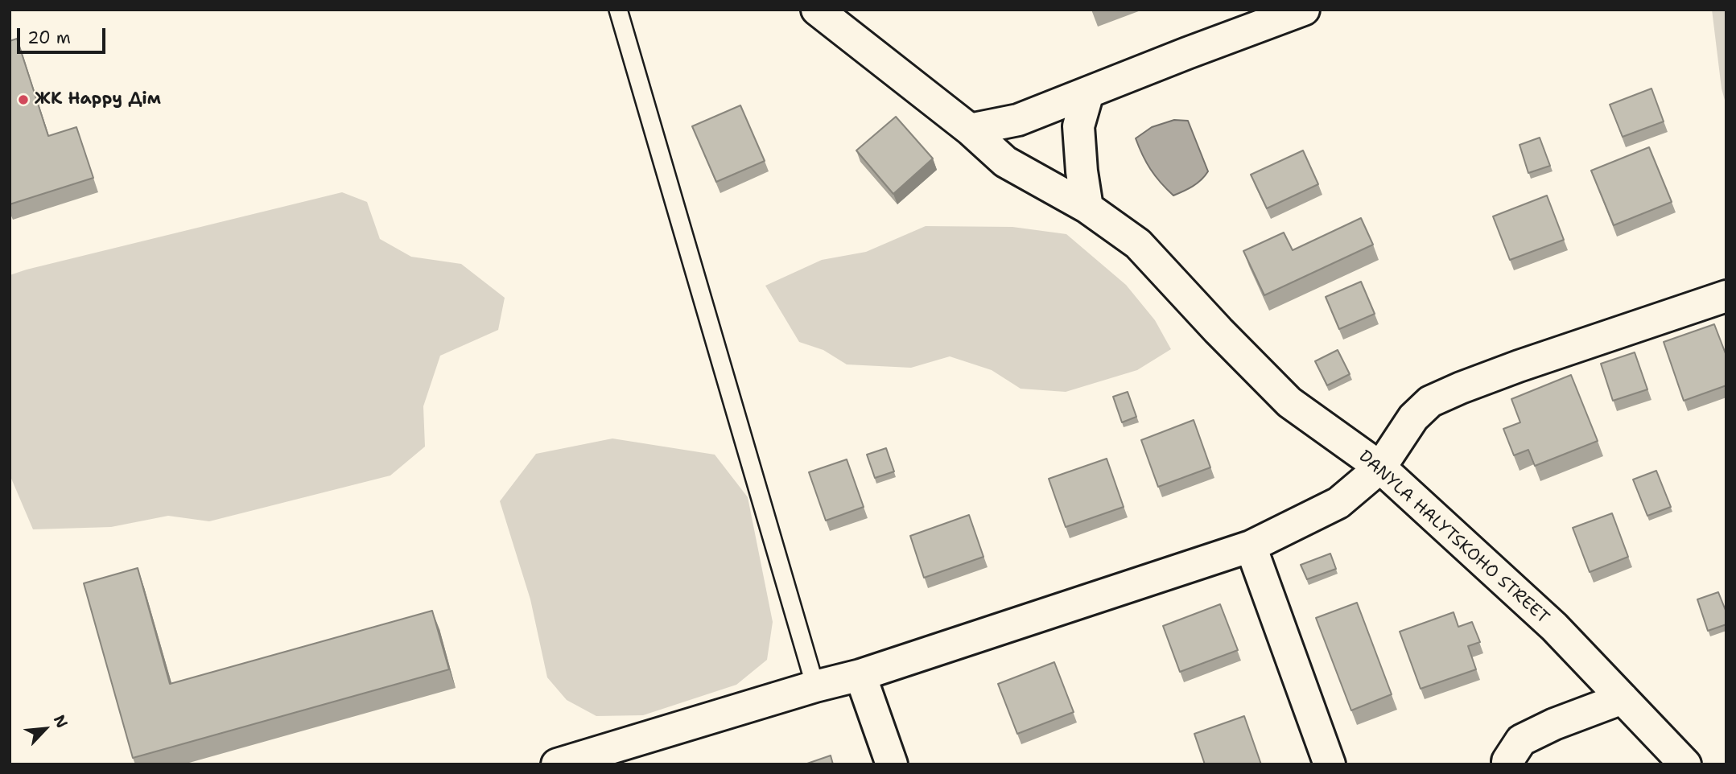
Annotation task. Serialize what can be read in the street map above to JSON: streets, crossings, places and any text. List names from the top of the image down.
{
  "streets": {
    "street": ["DANYLA HALYTSKOHO STREET"]
  },
  "places": ["ЖК Happy Дім"],
  "scale_bar": "20 m",
  "north": "top right"
}
